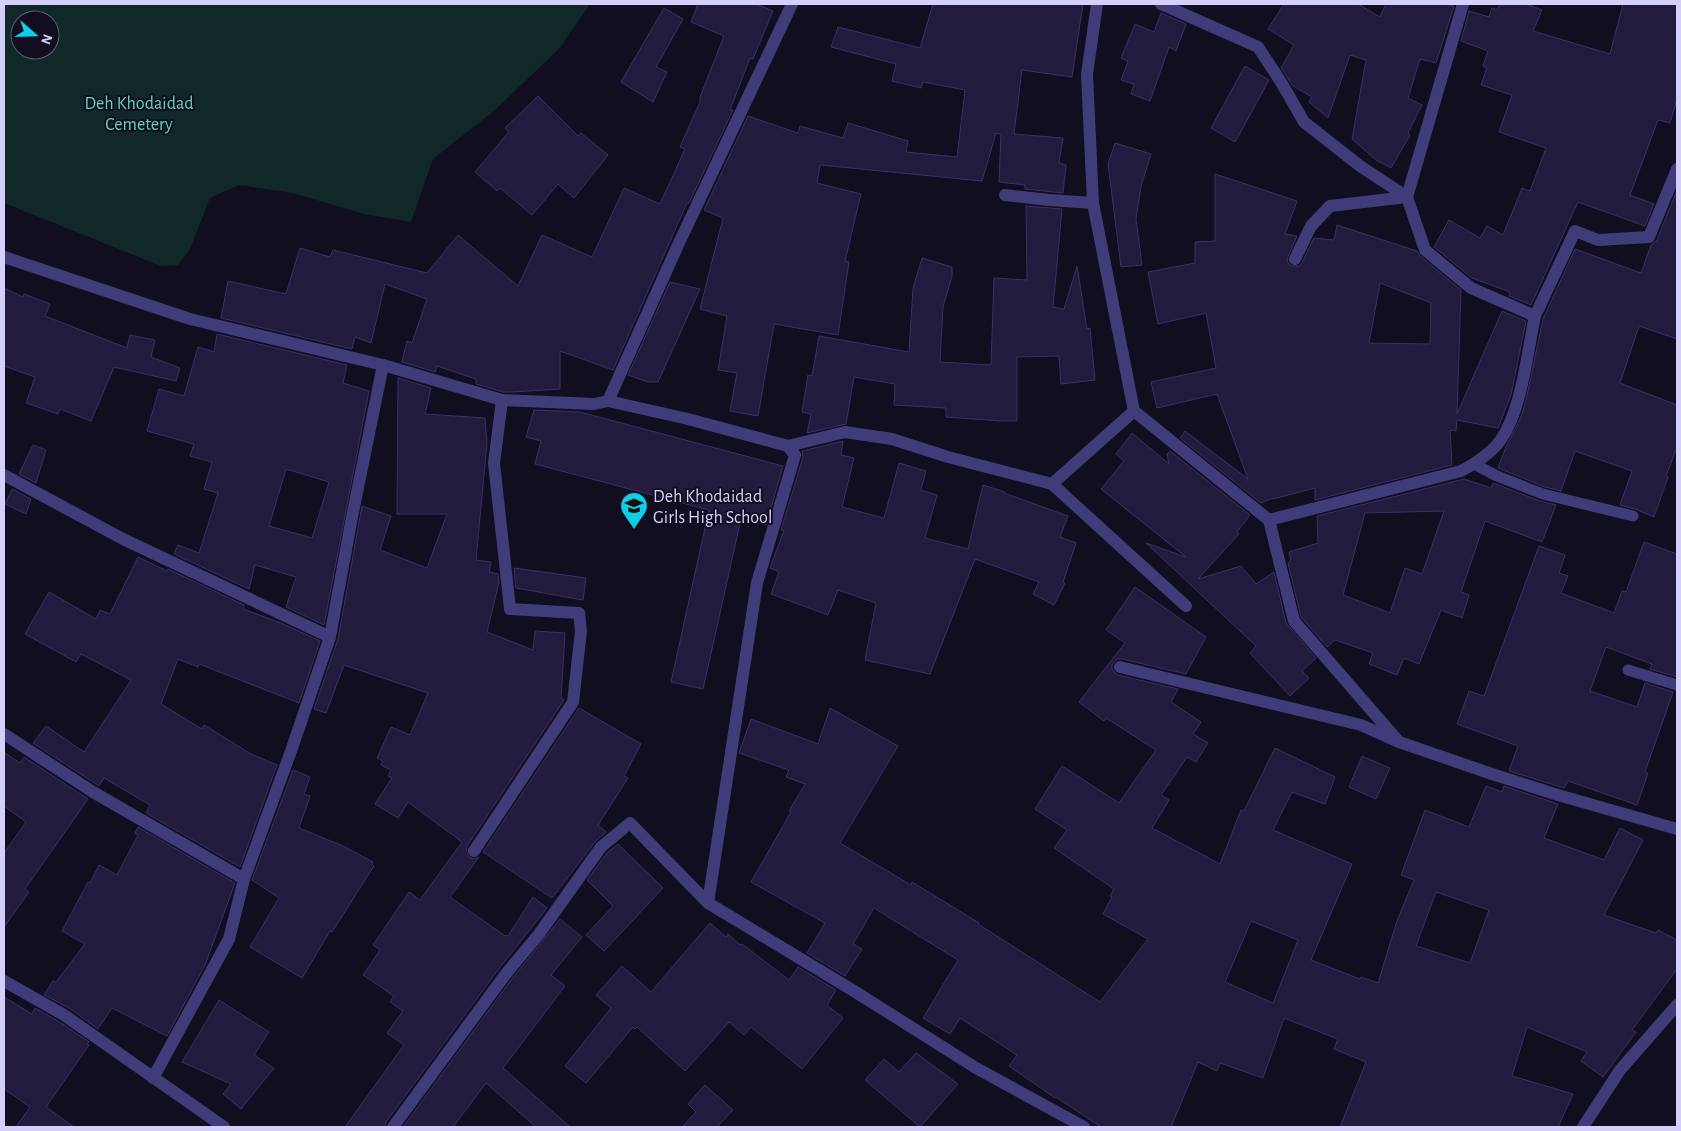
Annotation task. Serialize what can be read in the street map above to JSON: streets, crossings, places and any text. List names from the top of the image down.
{
  "parks": ["Deh Khodaidad Cemetery"],
  "places": {
    "school or university": ["Deh Khodaidad Girls High School"]
  },
  "north": "right"
}
